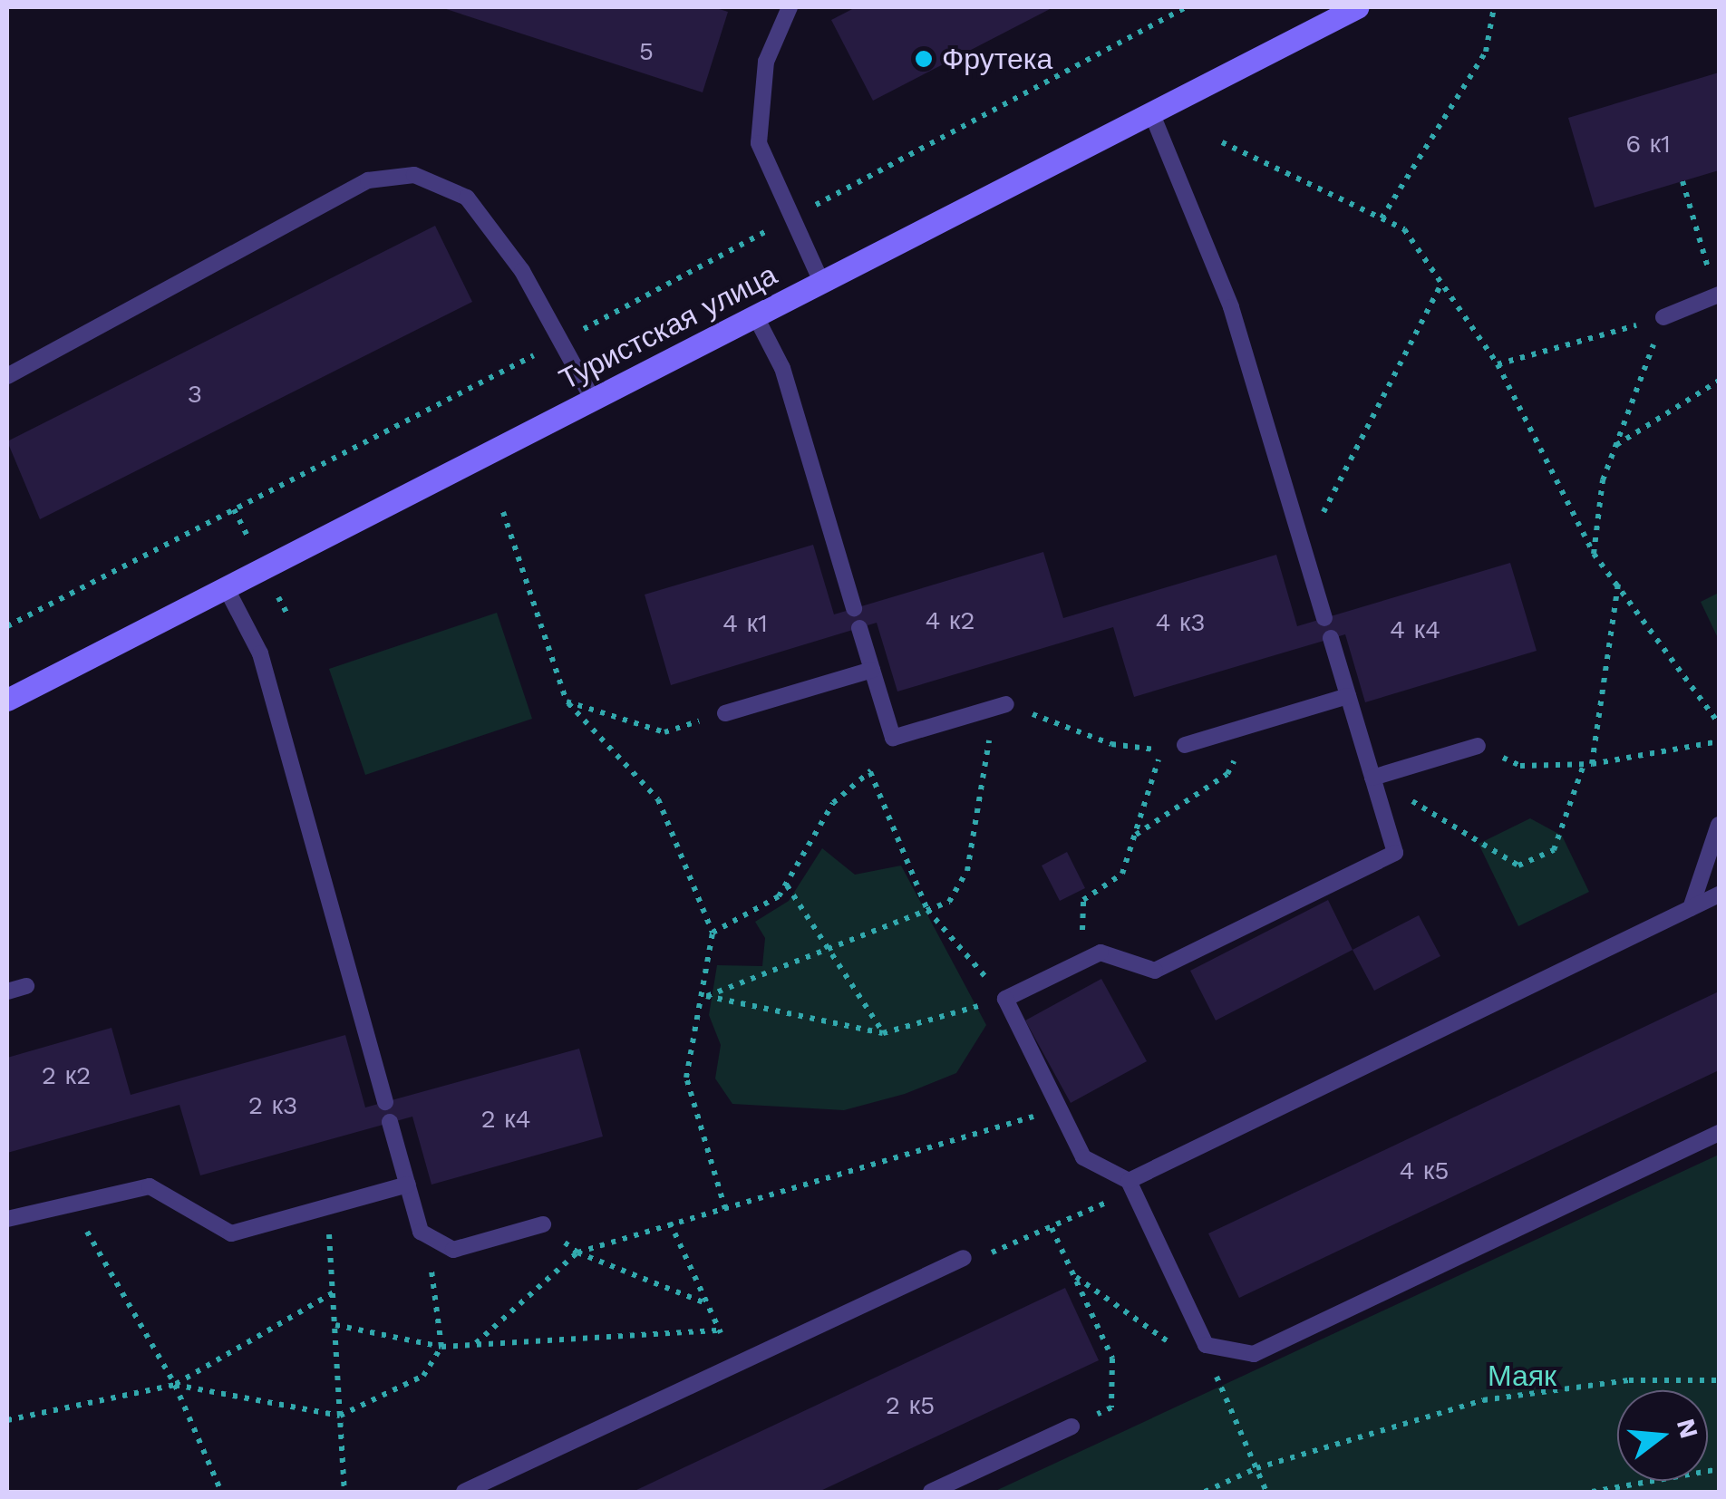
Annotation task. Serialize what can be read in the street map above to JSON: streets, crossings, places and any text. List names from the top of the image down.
{
  "streets": {
    "main road": ["Туристская улица"]
  },
  "parks": ["Маяк"],
  "places": ["Фрутека"],
  "house_numbers": [
    "5",
    "6 к1",
    "3",
    "4 к2",
    "4 к3",
    "4 к1",
    "4 к4",
    "2 к2",
    "2 к3",
    "2 к4",
    "4 к5",
    "2 к5"
  ],
  "north": "right"
}
